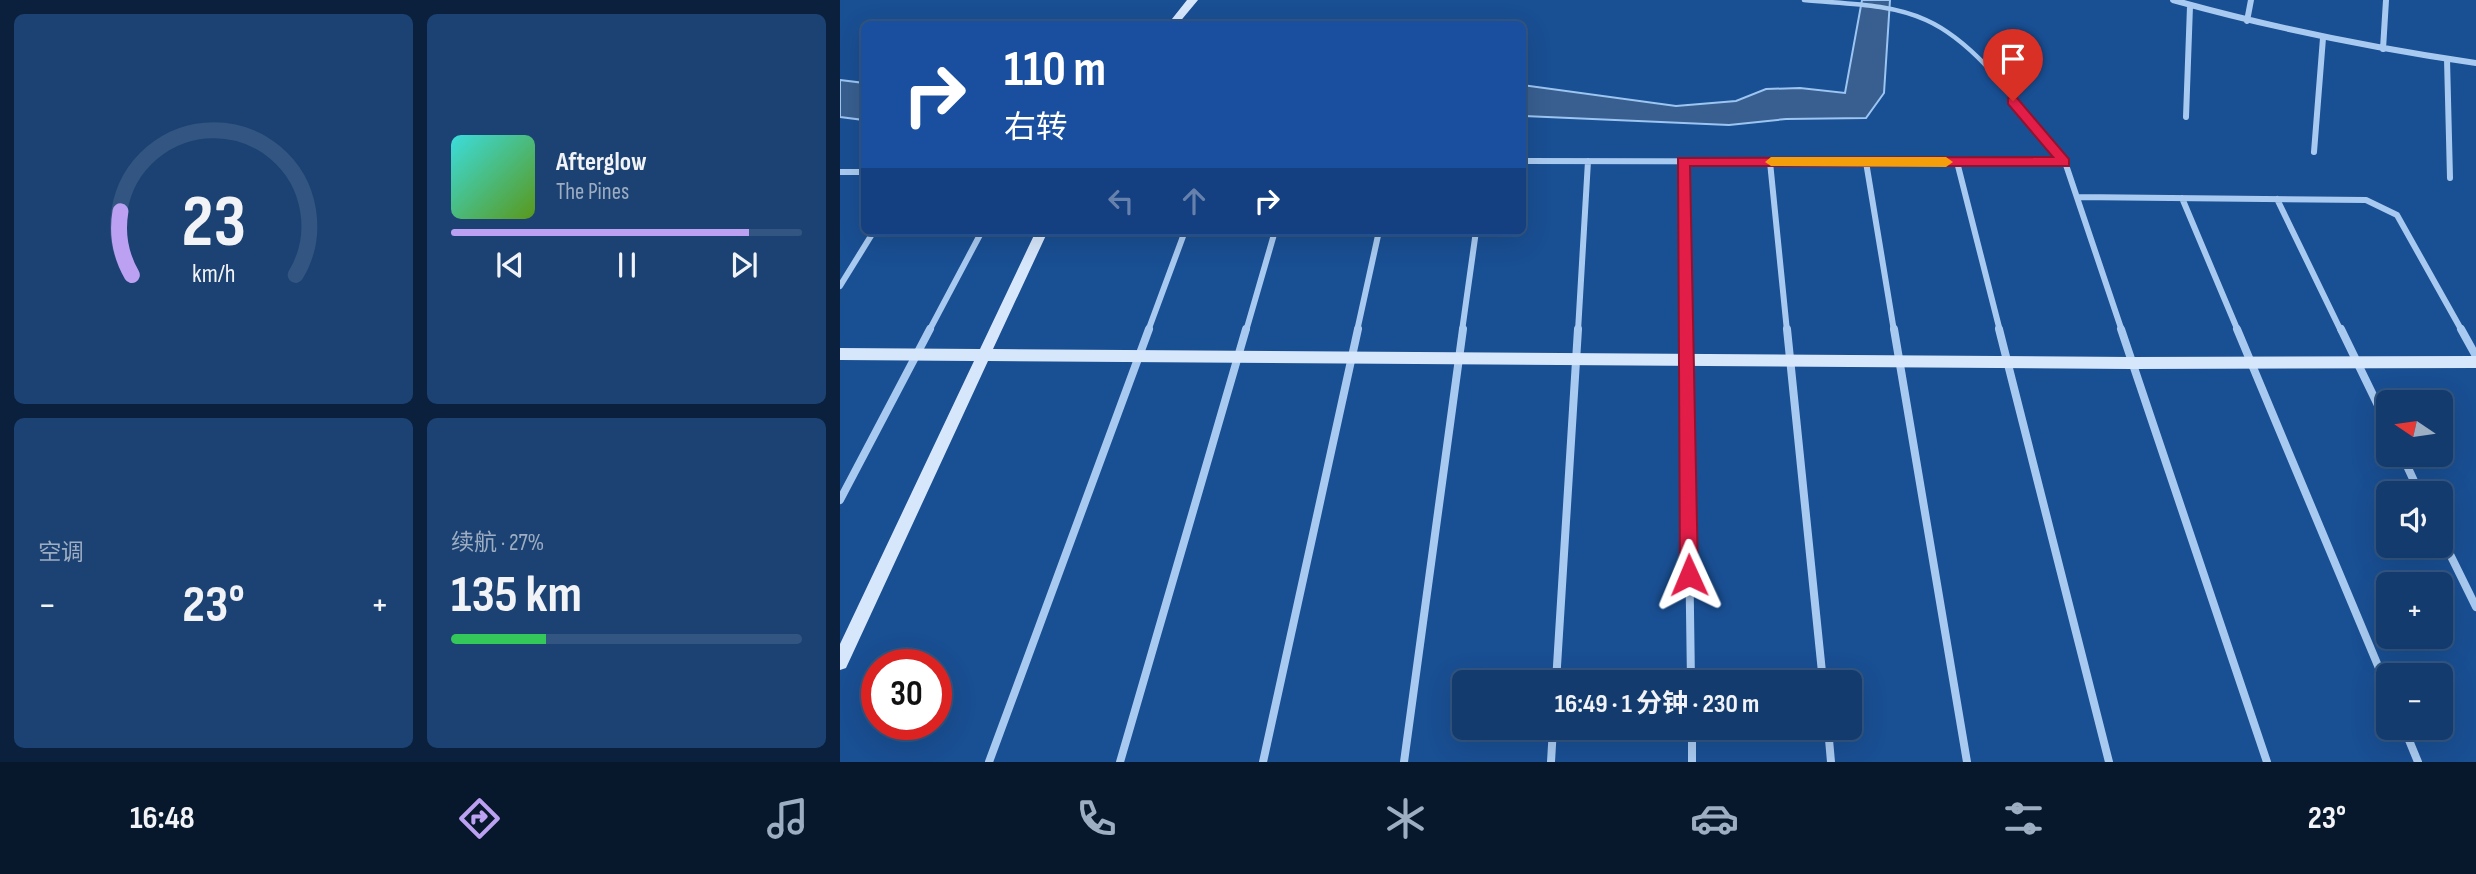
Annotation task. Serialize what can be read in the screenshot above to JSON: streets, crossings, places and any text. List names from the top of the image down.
{
  "north": "left",
  "page": {
    "turn": ["110 m", "右转"],
    "song": ["Afterglow", "The Pines"],
    "map_buttons": ["+", "−"],
    "tile": [
      "空调",
      ["续航 · 27%", "135 km"]
    ],
    "heat": ["−", "23°", "+"],
    "limit": "30",
    "trip": "16:49 · 1 分钟 · 230 m",
    "tabs": ["16:48", "23°"],
    "gauge": ["23", "km/h"]
  }
}
